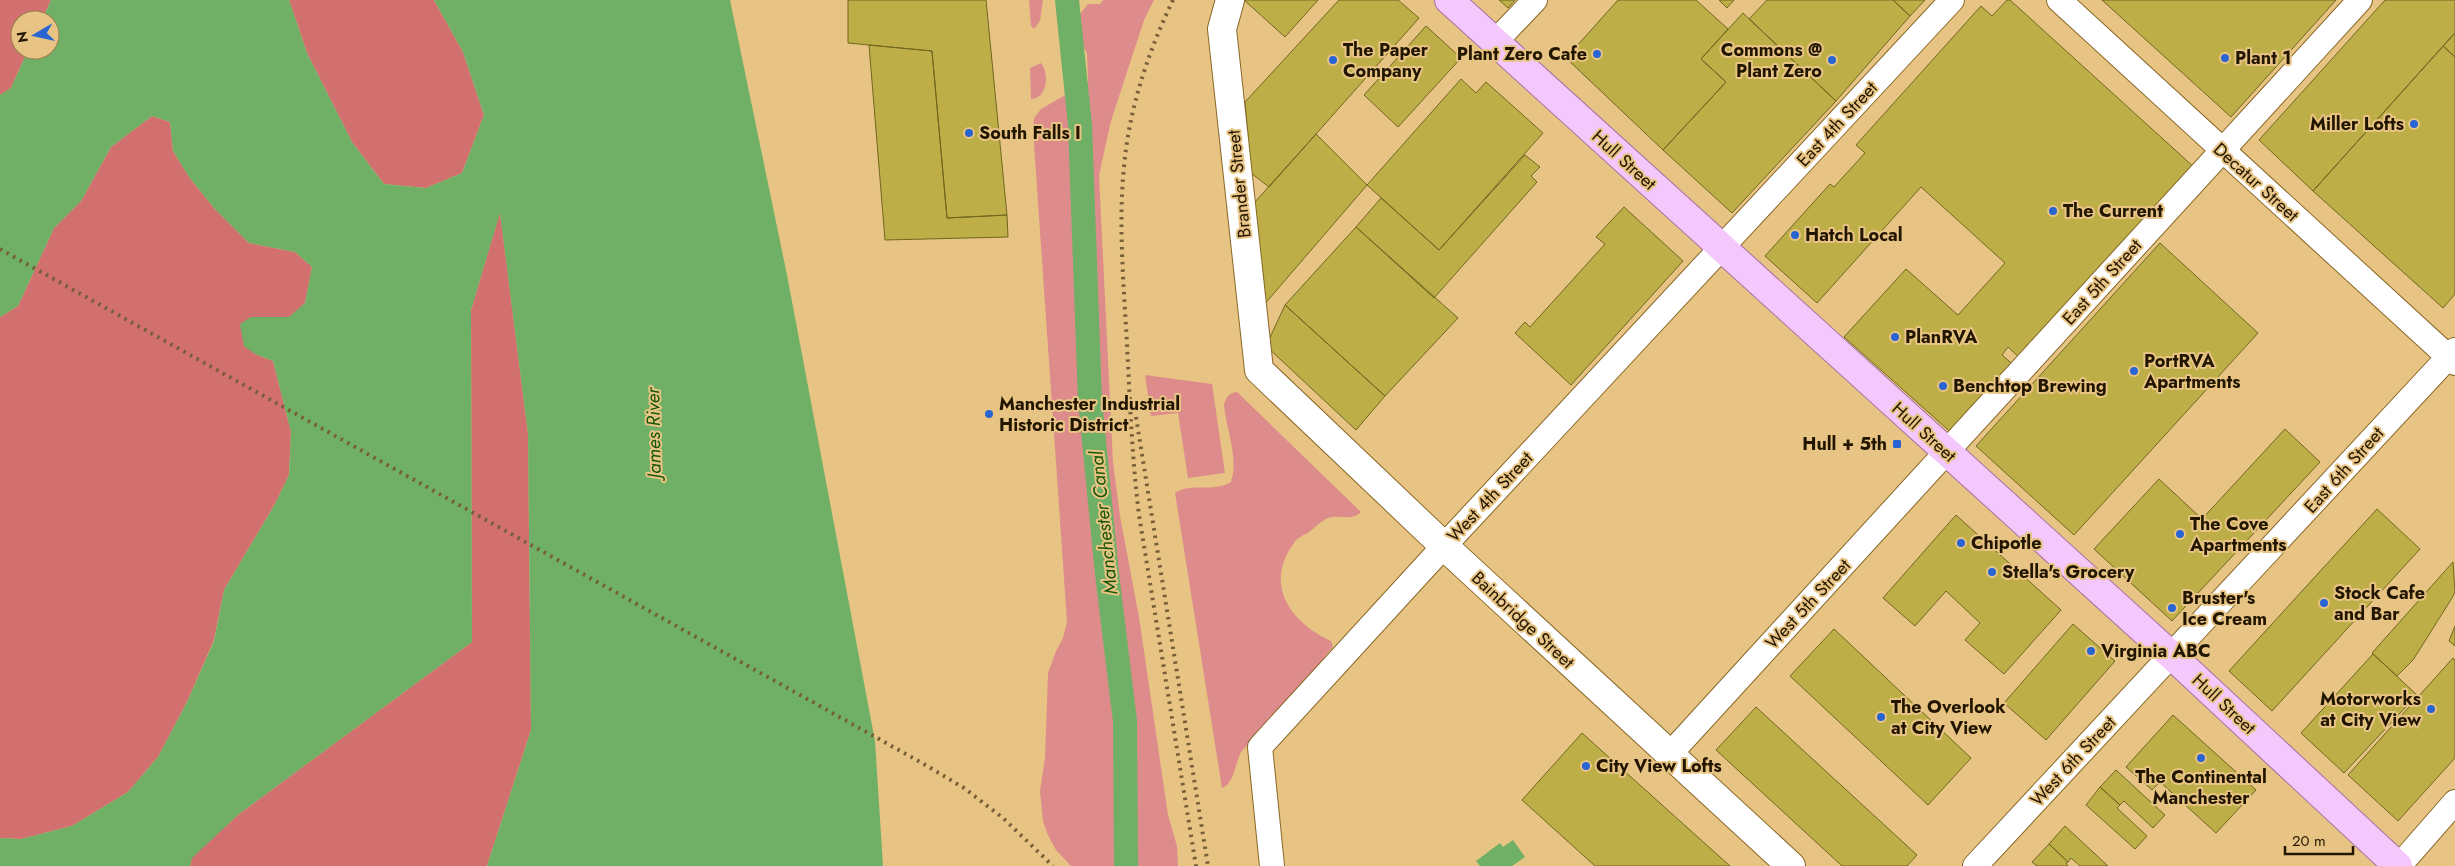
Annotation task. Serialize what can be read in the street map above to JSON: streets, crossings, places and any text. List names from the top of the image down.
{
  "streets": {
    "main road": ["Hull Street"],
    "street": [
      "East 4th Street",
      "Decatur Street",
      "Brander Street",
      "East 5th Street",
      "East 6th Street",
      "West 4th Street",
      "West 5th Street",
      "Bainbridge Street",
      "West 6th Street"
    ]
  },
  "crossings": [
    ["East 4th Street", "Hull Street"],
    ["East 4th Street", "West 4th Street"],
    ["Hull Street", "East 5th Street"],
    ["Hull Street", "East 6th Street"],
    ["Hull Street", "West 4th Street"],
    ["Hull Street", "West 5th Street"],
    ["Hull Street", "West 6th Street"],
    ["Decatur Street", "East 5th Street"],
    ["Decatur Street", "East 6th Street"],
    ["Brander Street", "Bainbridge Street"],
    ["East 5th Street", "West 5th Street"],
    ["East 6th Street", "West 6th Street"],
    ["West 4th Street", "Bainbridge Street"],
    ["West 5th Street", "Bainbridge Street"]
  ],
  "water": ["James River", "Manchester Canal"],
  "places": {
    "other": [
      "Plant Zero Cafe",
      "Plant 1",
      "The Paper Company",
      "Commons @ Plant Zero",
      "Miller Lofts",
      "South Falls I",
      "The Current",
      "Hatch Local",
      "PlanRVA",
      "PortRVA Apartments",
      "Benchtop Brewing",
      "Manchester Industrial Historic District",
      "The Cove Apartments",
      "Chipotle",
      "Stella's Grocery",
      "Stock Cafe and Bar",
      "Bruster's Ice Cream",
      "Virginia ABC",
      "Motorworks at City View",
      "The Overlook at City View",
      "The Continental Manchester",
      "City View Lofts"
    ],
    "transit": ["Hull + 5th"]
  },
  "scale_bar": "20 m",
  "north": "left"
}
